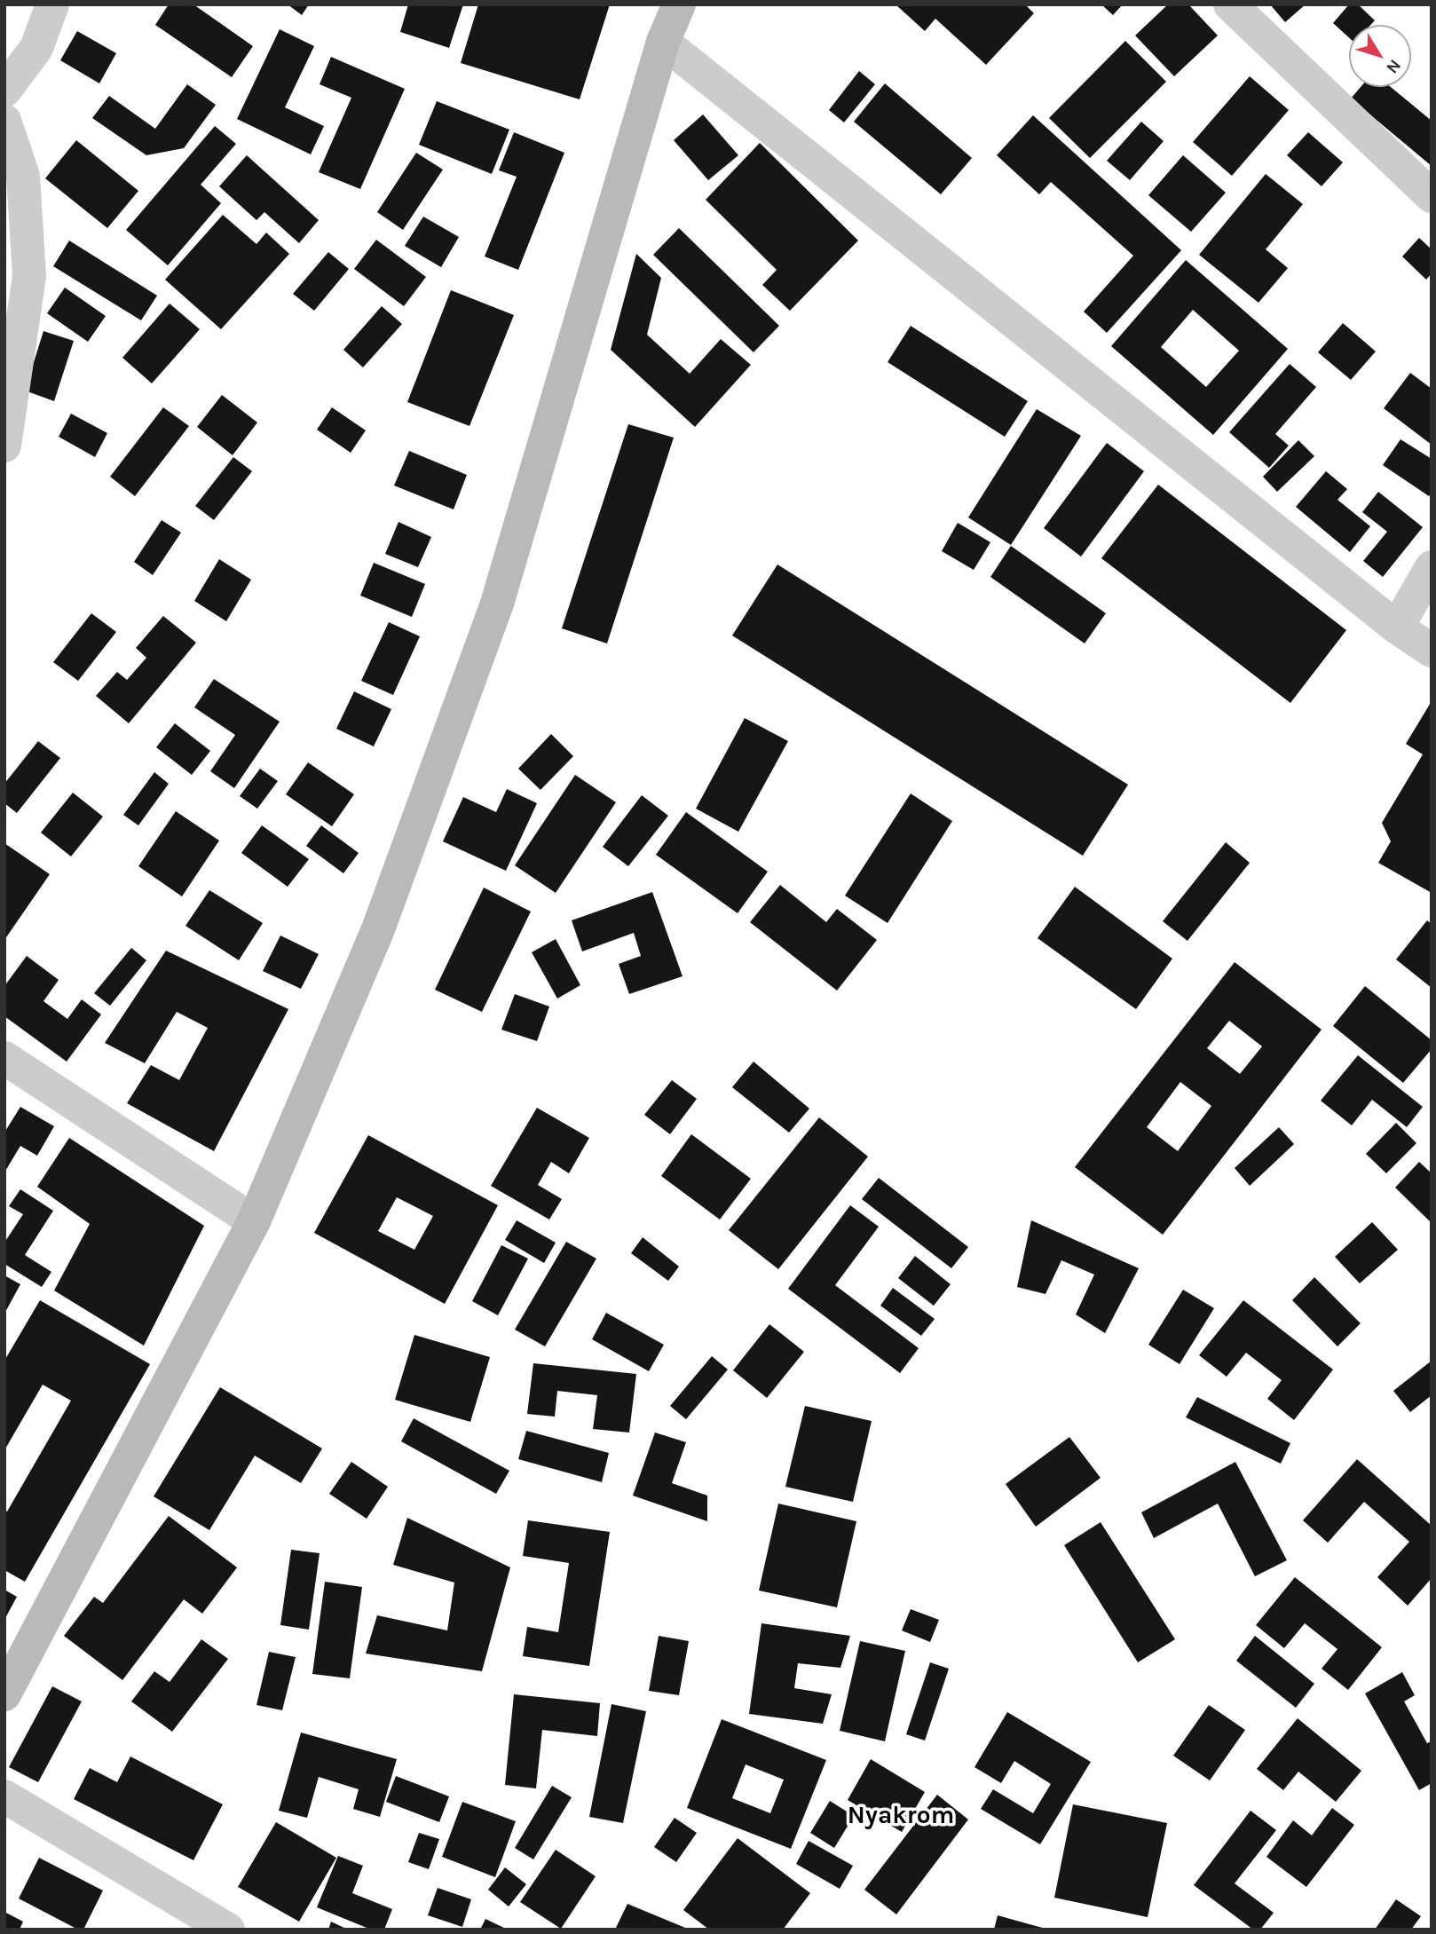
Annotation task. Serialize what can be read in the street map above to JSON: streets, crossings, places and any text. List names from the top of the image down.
{
  "districts": ["Nyakrom"],
  "north": "bottom right"
}
